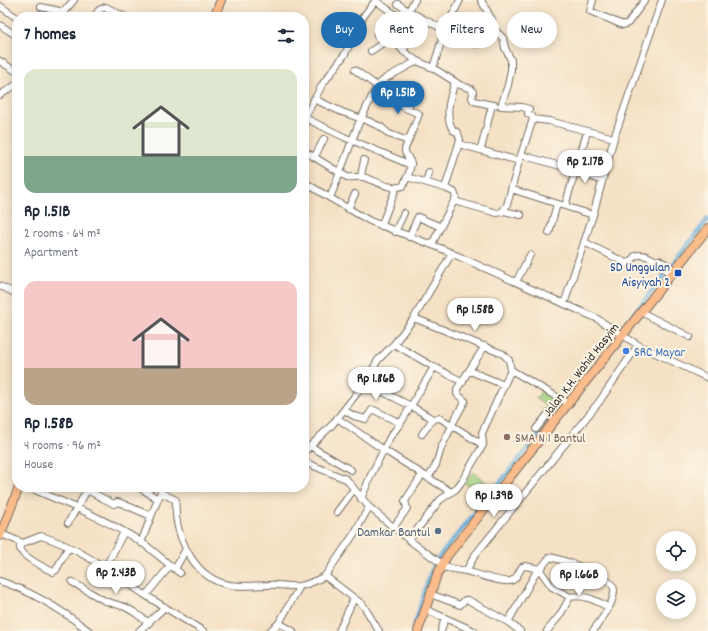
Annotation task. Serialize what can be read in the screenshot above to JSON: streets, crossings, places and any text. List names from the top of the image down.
{
  "streets": {
    "main road": ["Jalan K.H. Wahid Hasyim"]
  },
  "places": {
    "transit": ["SD Unggulan Aisyiyah 2"],
    "other": ["SRC Mayar", "SMA N 1 Bantul", "Damkar Bantul"]
  },
  "page": {
    "chip": [
      "Buy",
      "Rent",
      "Filters",
      "New"
    ],
    "heading": "7 homes",
    "list": [
      {
        "name": "Rp 1.51B",
        "note": "2 rooms · 64 m² · Apartment"
      },
      {
        "name": "Rp 1.58B",
        "note": "4 rooms · 96 m² · House"
      }
    ],
    "price": [
      "Rp 1.51B",
      "Rp 2.17B",
      "Rp 1.58B",
      "Rp 1.86B",
      "Rp 1.39B",
      "Rp 2.43B",
      "Rp 1.66B"
    ]
  }
}
